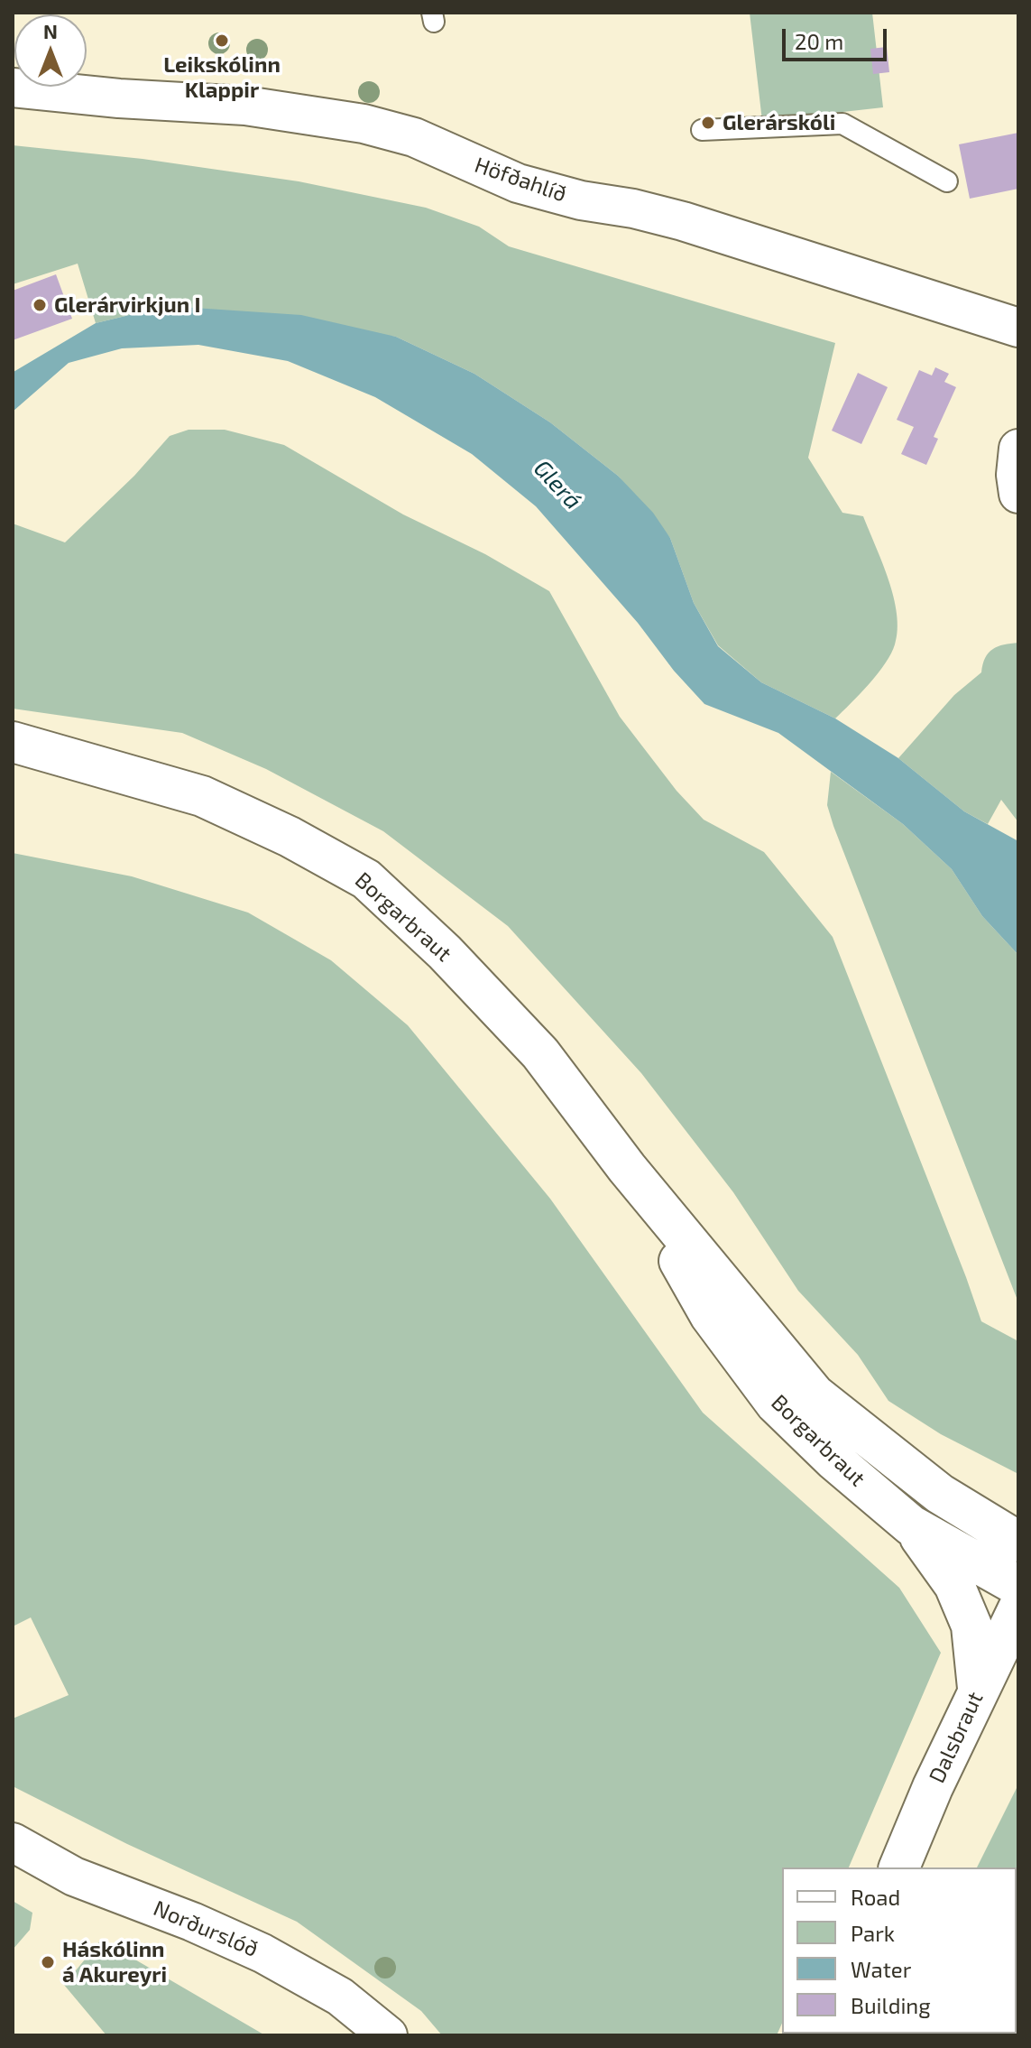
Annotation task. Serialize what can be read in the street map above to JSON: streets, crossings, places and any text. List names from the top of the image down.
{
  "streets": {
    "street": [
      "Höfðahlíð",
      "Borgarbraut",
      "Dalsbraut",
      "Norðurslóð"
    ]
  },
  "water": ["Glerá"],
  "places": [
    "Leikskólinn Klappir",
    "Glerárskóli",
    "Glerárvirkjun I",
    "Háskólinn á Akureyri"
  ],
  "legend": [
    "Road",
    "Park",
    "Water",
    "Building"
  ],
  "scale_bar": "20 m",
  "north": "top"
}
